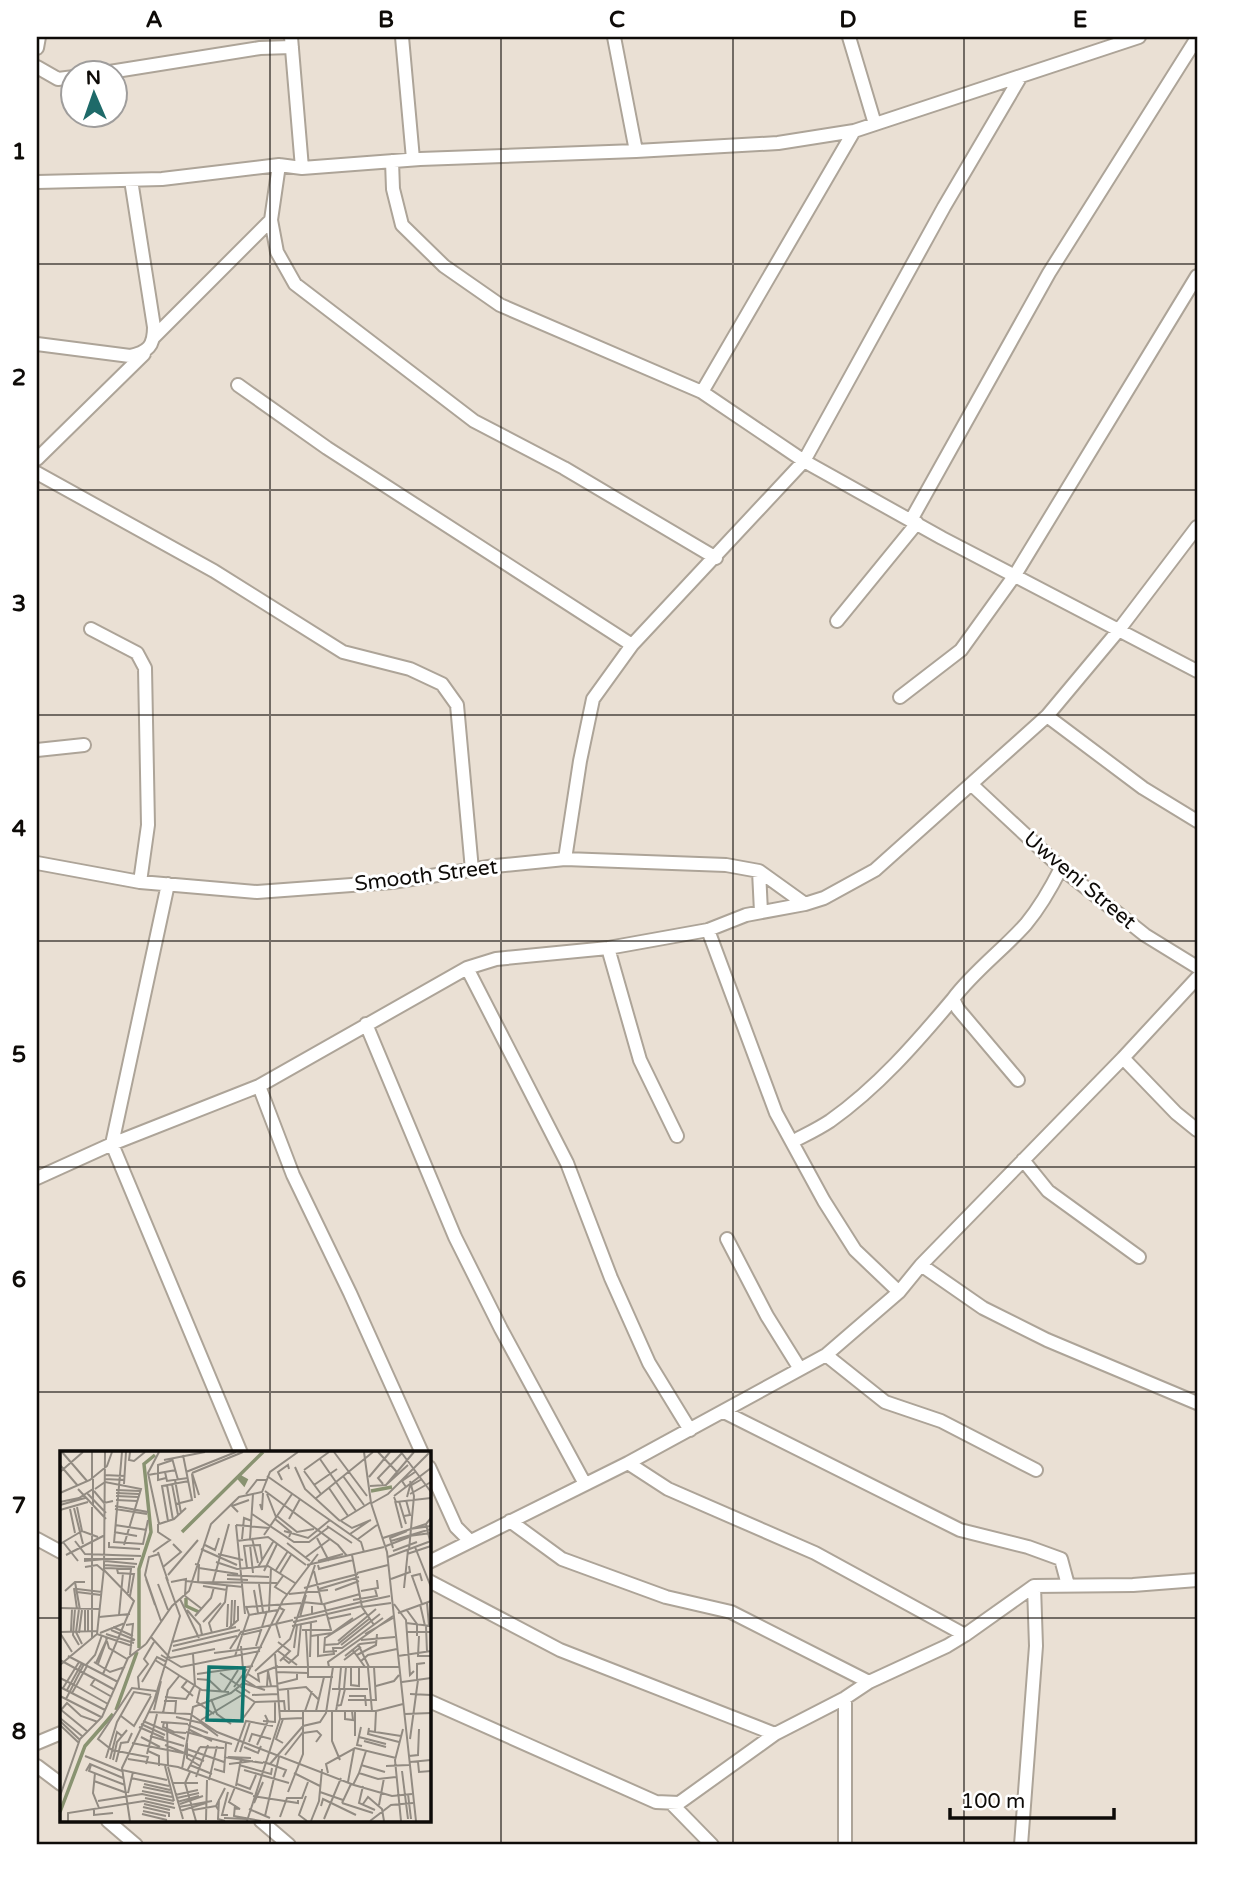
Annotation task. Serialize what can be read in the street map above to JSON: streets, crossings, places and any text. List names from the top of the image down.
{
  "streets": {
    "street": ["Smooth Street", "Uwveni Street"]
  },
  "scale_bar": "100 m",
  "north": "top",
  "grid": {
    "columns": [
      "A",
      "B",
      "C",
      "D",
      "E"
    ],
    "rows": [
      "1",
      "2",
      "3",
      "4",
      "5",
      "6",
      "7",
      "8"
    ]
  }
}
